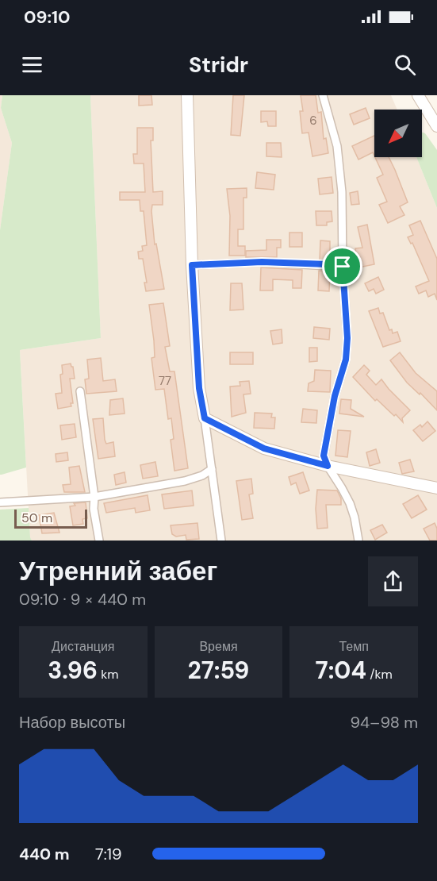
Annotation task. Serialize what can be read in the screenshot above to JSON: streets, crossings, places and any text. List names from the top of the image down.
{
  "house_numbers": ["6", "77"],
  "scale_bar": "50 m",
  "north": "bottom left",
  "page": {
    "status": "09:10",
    "header": "Stridr",
    "scale": "50 m",
    "heading": ["Утренний забег", "09:10 · 9 × 440 m"],
    "stats": [
      ["Дистанция", "3.96 km"],
      ["Время", "27:59"],
      ["Темп", "7:04 /km"]
    ],
    "chart": ["Набор высоты", "94–98 m"],
    "list": [
      {
        "name": "440 m",
        "note": "7:19"
      }
    ]
  }
}
